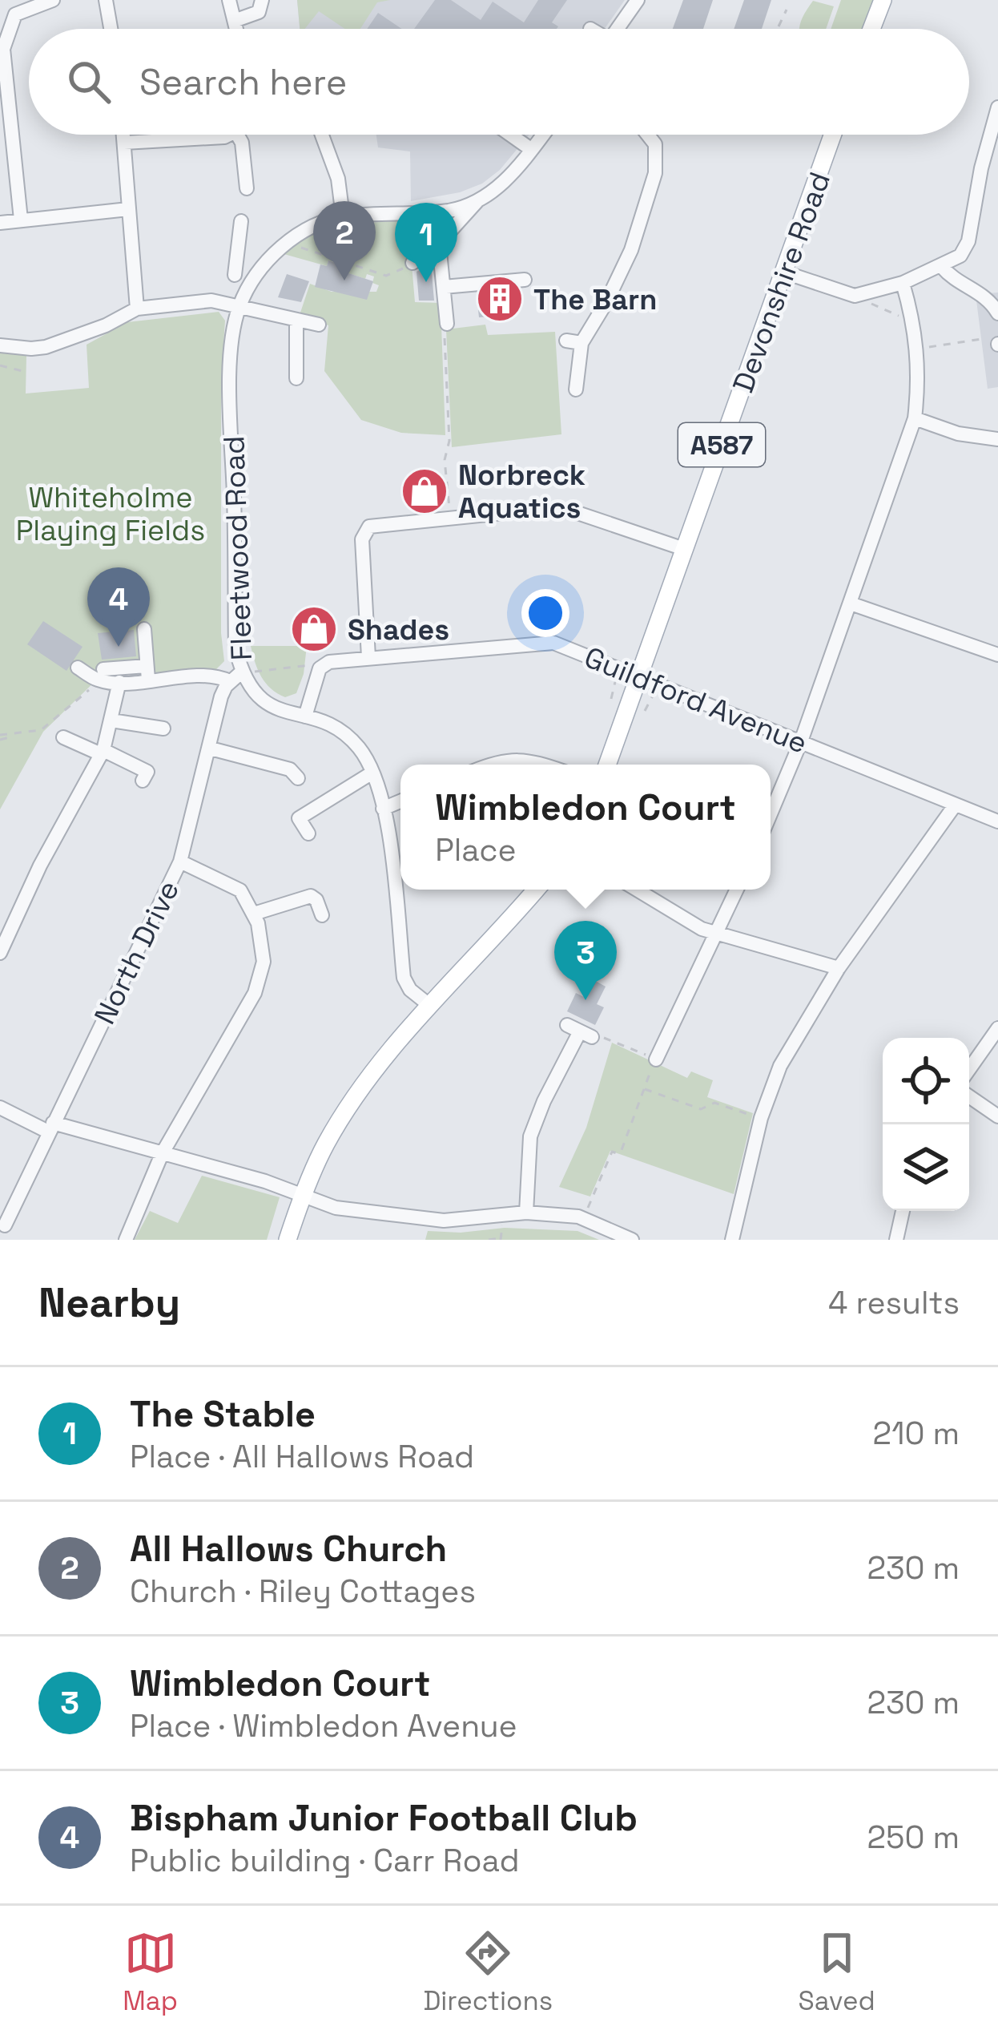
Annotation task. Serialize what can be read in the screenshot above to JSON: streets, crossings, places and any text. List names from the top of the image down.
{
  "streets": {
    "main road": ["Devonshire Road", "A587"],
    "street": ["Fleetwood Road", "Guildford Avenue", "North Drive"]
  },
  "crossings": [
    ["Devonshire Road", "Guildford Avenue"],
    ["Fleetwood Road", "North Drive"]
  ],
  "parks": ["Whiteholme Playing Fields"],
  "places": {
    "building": ["The Barn"],
    "shop": ["Norbreck Aquatics", "Shades"]
  },
  "page": {
    "search": "Search here",
    "pins": [
      "2",
      "1",
      "4",
      "3"
    ],
    "popup": ["Wimbledon Court", "Place"],
    "heading": ["Nearby", "4 results"],
    "list": [
      {
        "mark": "1",
        "name": "The Stable",
        "note": "Place · All Hallows Road",
        "value": "210 m"
      },
      {
        "mark": "2",
        "name": "All Hallows Church",
        "note": "Church · Riley Cottages",
        "value": "230 m"
      },
      {
        "mark": "3",
        "name": "Wimbledon Court",
        "note": "Place · Wimbledon Avenue",
        "value": "230 m"
      },
      {
        "mark": "4",
        "name": "Bispham Junior Football Club",
        "note": "Public building · Carr Road",
        "value": "250 m"
      }
    ],
    "nav": ["Map", "Directions", "Saved"]
  }
}
